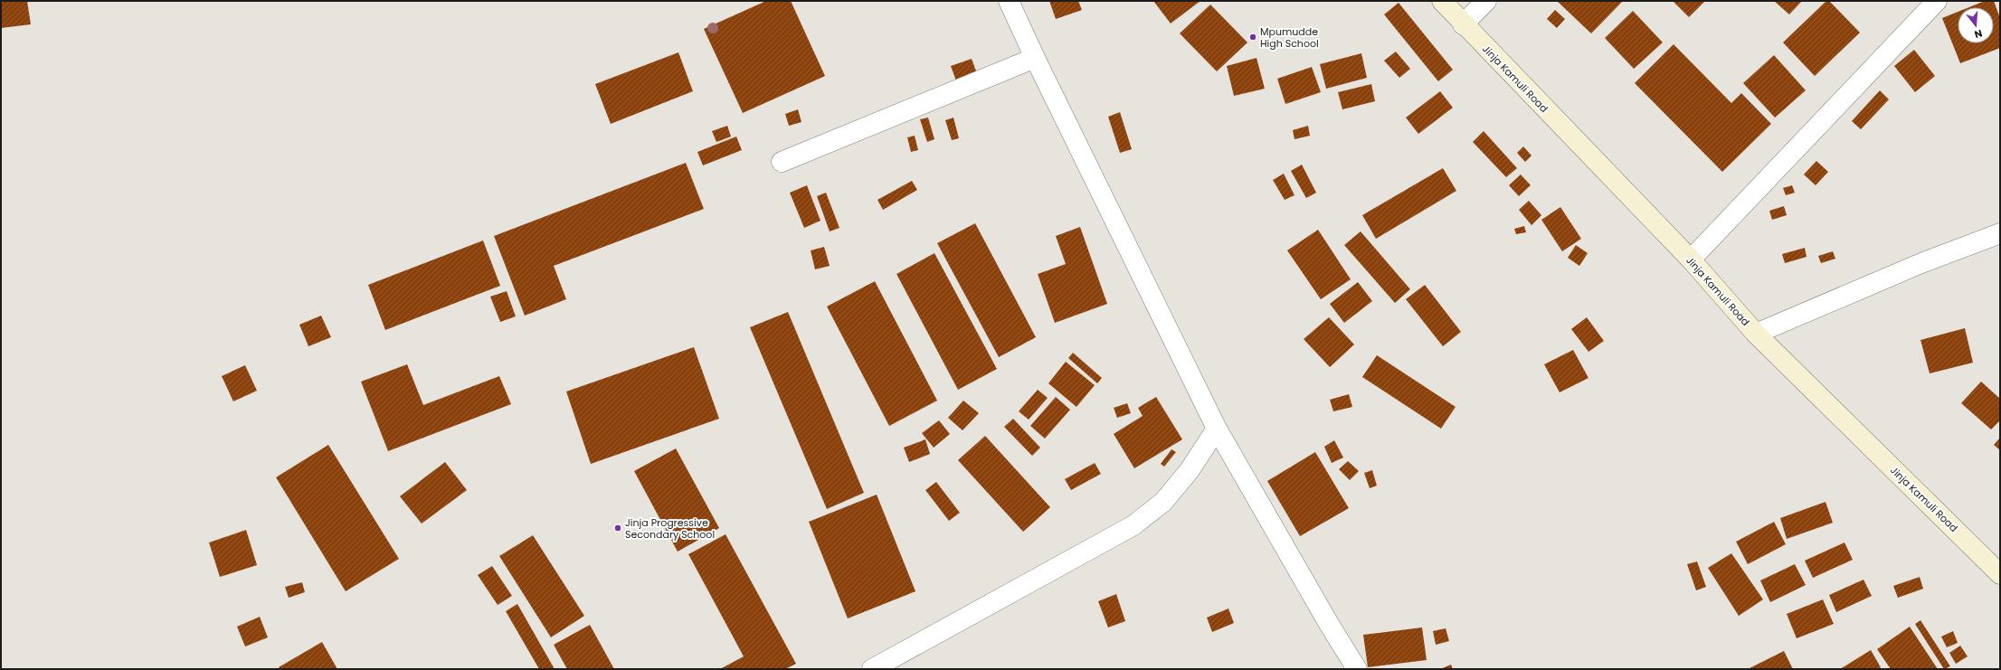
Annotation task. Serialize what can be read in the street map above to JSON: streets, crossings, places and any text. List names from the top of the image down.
{
  "streets": {
    "main road": ["Jinja Kamuli Road"]
  },
  "places": ["Mpumudde High School", "Jinja Progressive Secondary School"],
  "north": "bottom"
}
